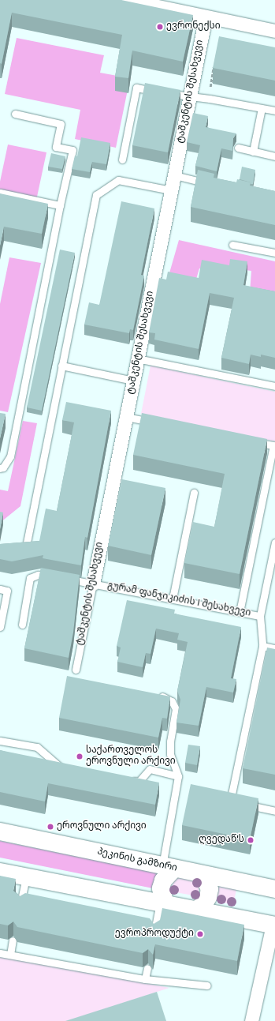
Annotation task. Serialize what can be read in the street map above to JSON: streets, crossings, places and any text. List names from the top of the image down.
{
  "streets": {
    "main road": ["პეკინის გამზირი"],
    "street": ["ტაშკენტის შესახვევი"],
    "lane": ["გურამ ფანჯიკიძის I შესახვევი"]
  },
  "crossings": [
    ["ტაშკენტის შესახვევი", "გურამ ფანჯიკიძის I შესახვევი"]
  ],
  "places": [
    "ევრონექსი",
    "საქართველოს ეროვნული არქივი",
    "ეროვნული არქივი",
    "ღვედაწ'ს",
    "ევროპროდუქტი"
  ]
}
